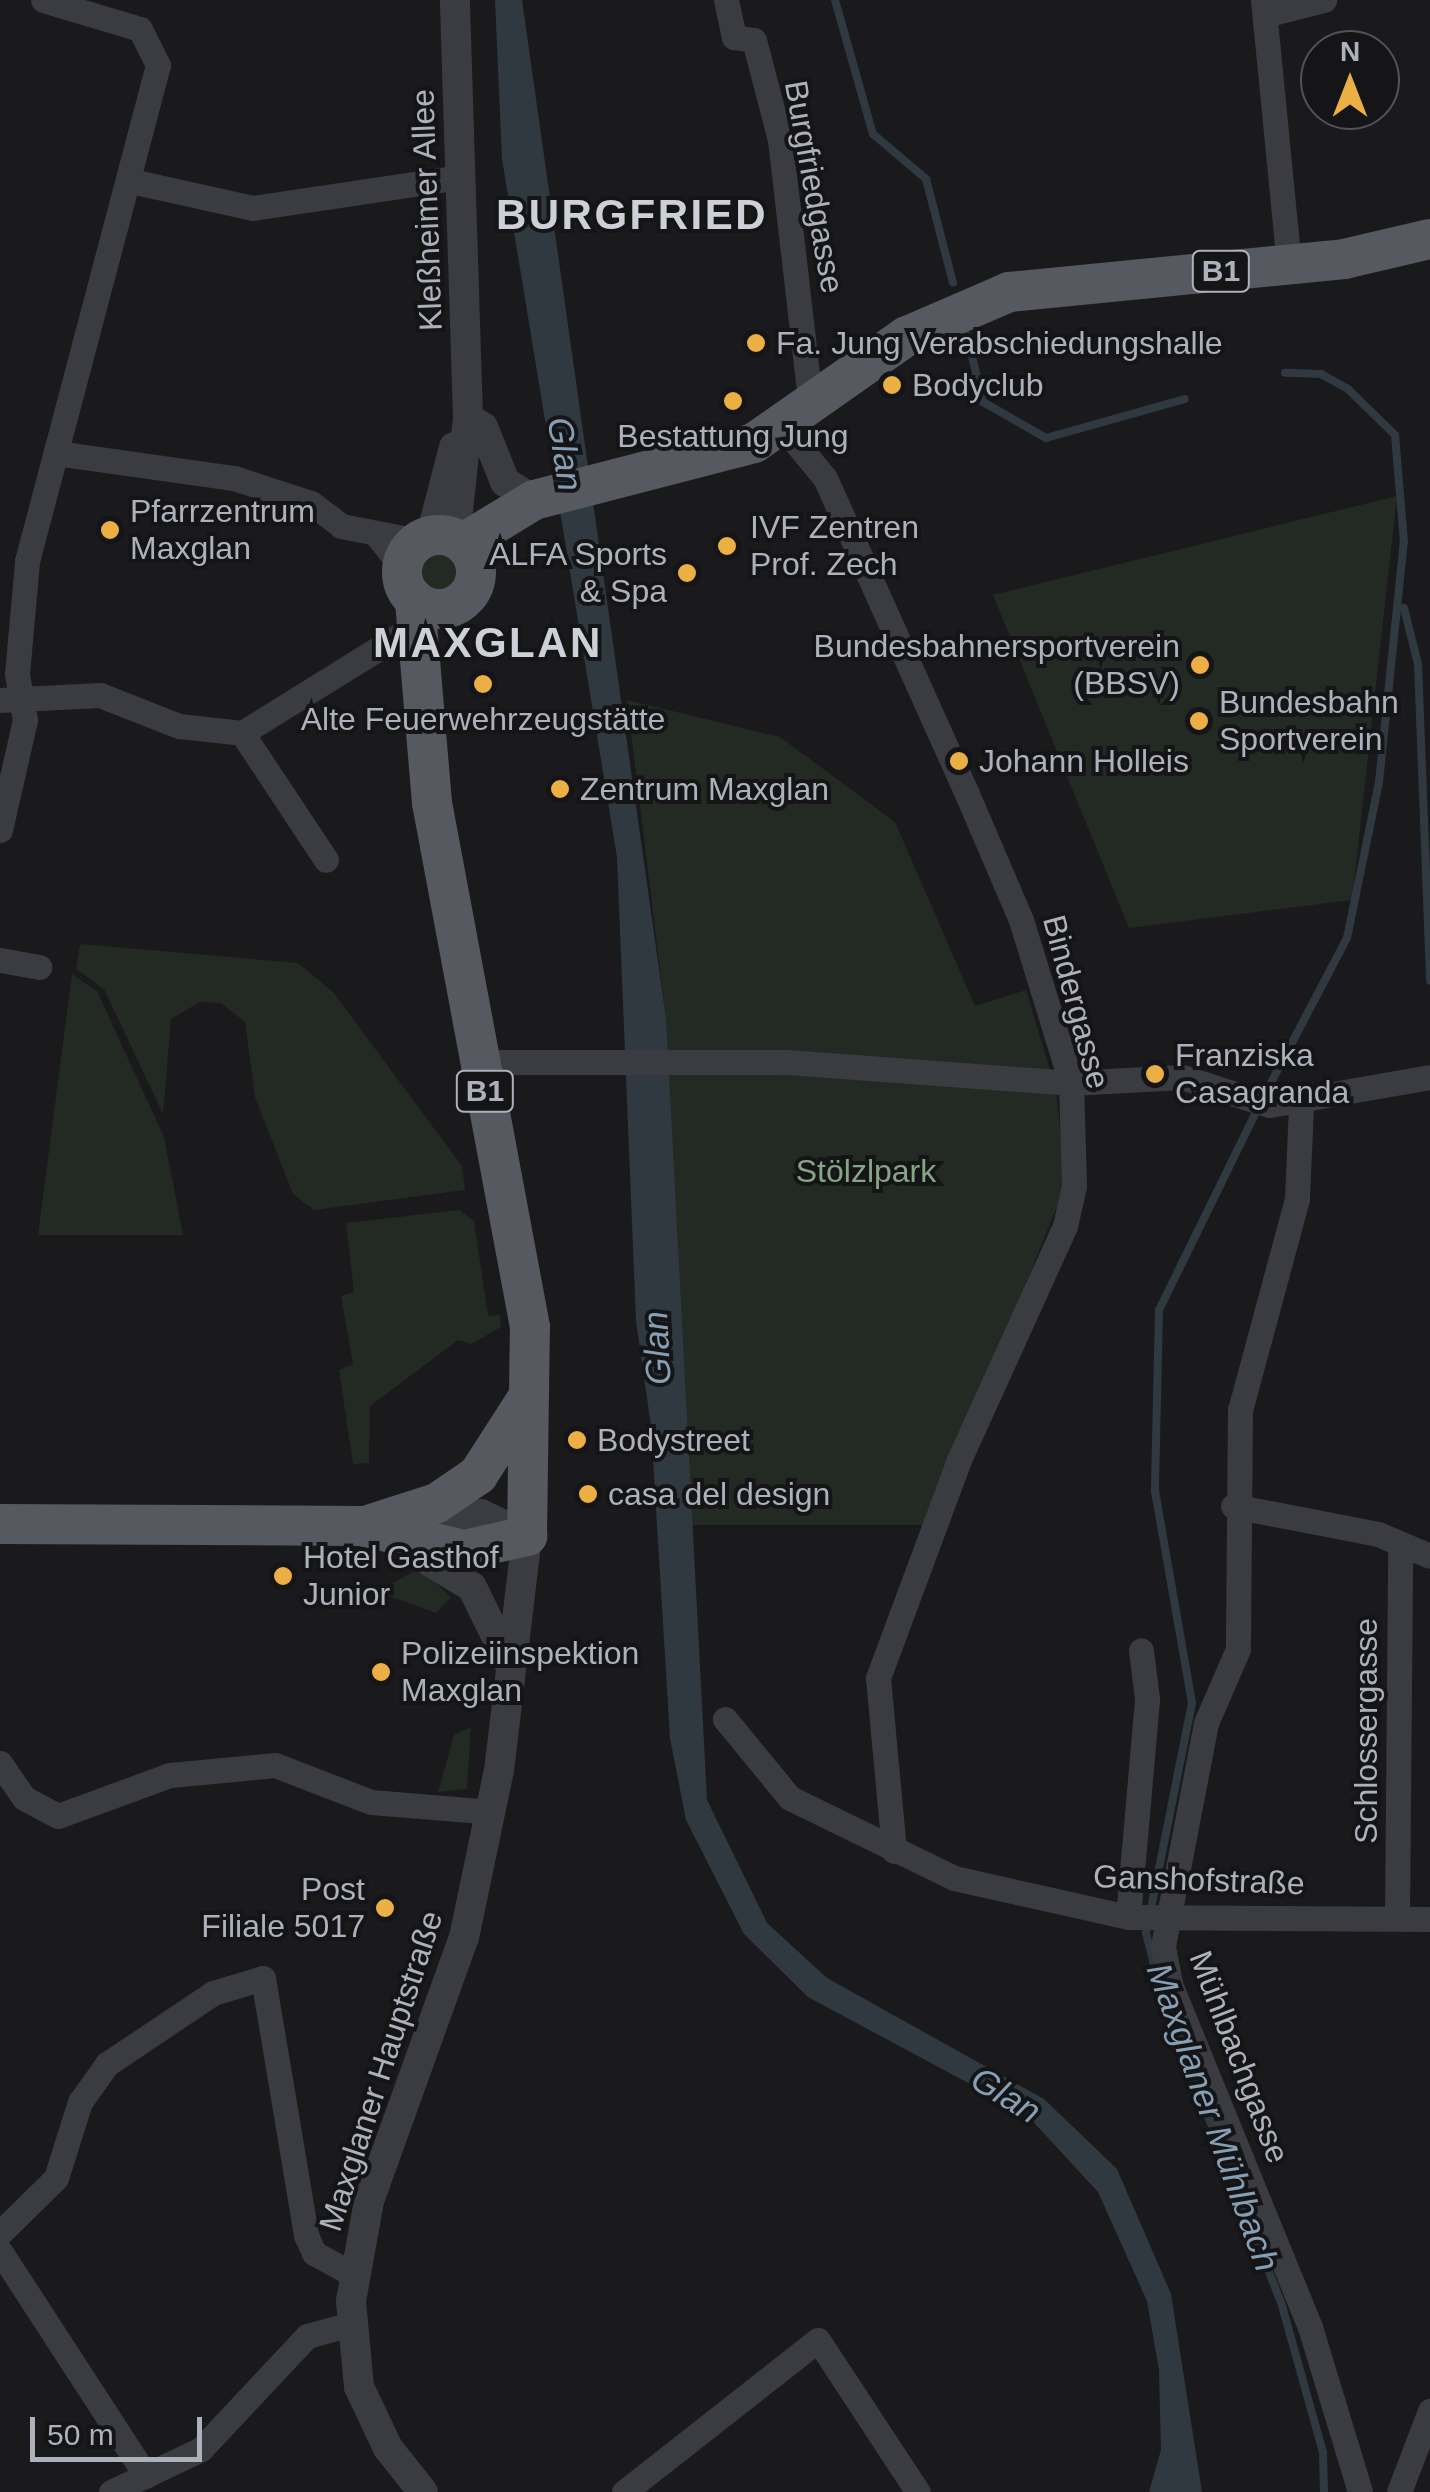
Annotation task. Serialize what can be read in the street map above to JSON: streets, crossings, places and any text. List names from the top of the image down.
{
  "streets": {
    "main road": ["B1"],
    "street": [
      "Burgfriedgasse",
      "Kleßheimer Allee",
      "Bindergasse",
      "Schlossergasse",
      "Ganshofstraße",
      "Mühlbachgasse",
      "Maxglaner Hauptstraße"
    ]
  },
  "crossings": [
    ["Burgfriedgasse", "B1"],
    ["Kleßheimer Allee", "B1"],
    ["B1", "Bindergasse"],
    ["Bindergasse", "Ganshofstraße"],
    ["Schlossergasse", "Ganshofstraße"],
    ["Ganshofstraße", "Mühlbachgasse"]
  ],
  "districts": ["BURGFRIED", "MAXGLAN"],
  "water": ["Glan", "Maxglaner Mühlbach"],
  "parks": ["Stölzlpark"],
  "places": [
    "Fa. Jung Verabschiedungshalle",
    "Bodyclub",
    "Bestattung Jung",
    "Pfarrzentrum Maxglan",
    "IVF Zentren Prof. Zech",
    "ALFA Sports & Spa",
    "Bundesbahnersportverein (BBSV)",
    "Alte Feuerwehrzeugstätte",
    "Bundesbahn Sportverein",
    "Johann Holleis",
    "Zentrum Maxglan",
    "Franziska Casagranda",
    "Bodystreet",
    "casa del design",
    "Hotel Gasthof Junior",
    "Polizeiinspektion Maxglan",
    "Post Filiale 5017"
  ],
  "scale_bar": "50 m",
  "north": "top"
}
